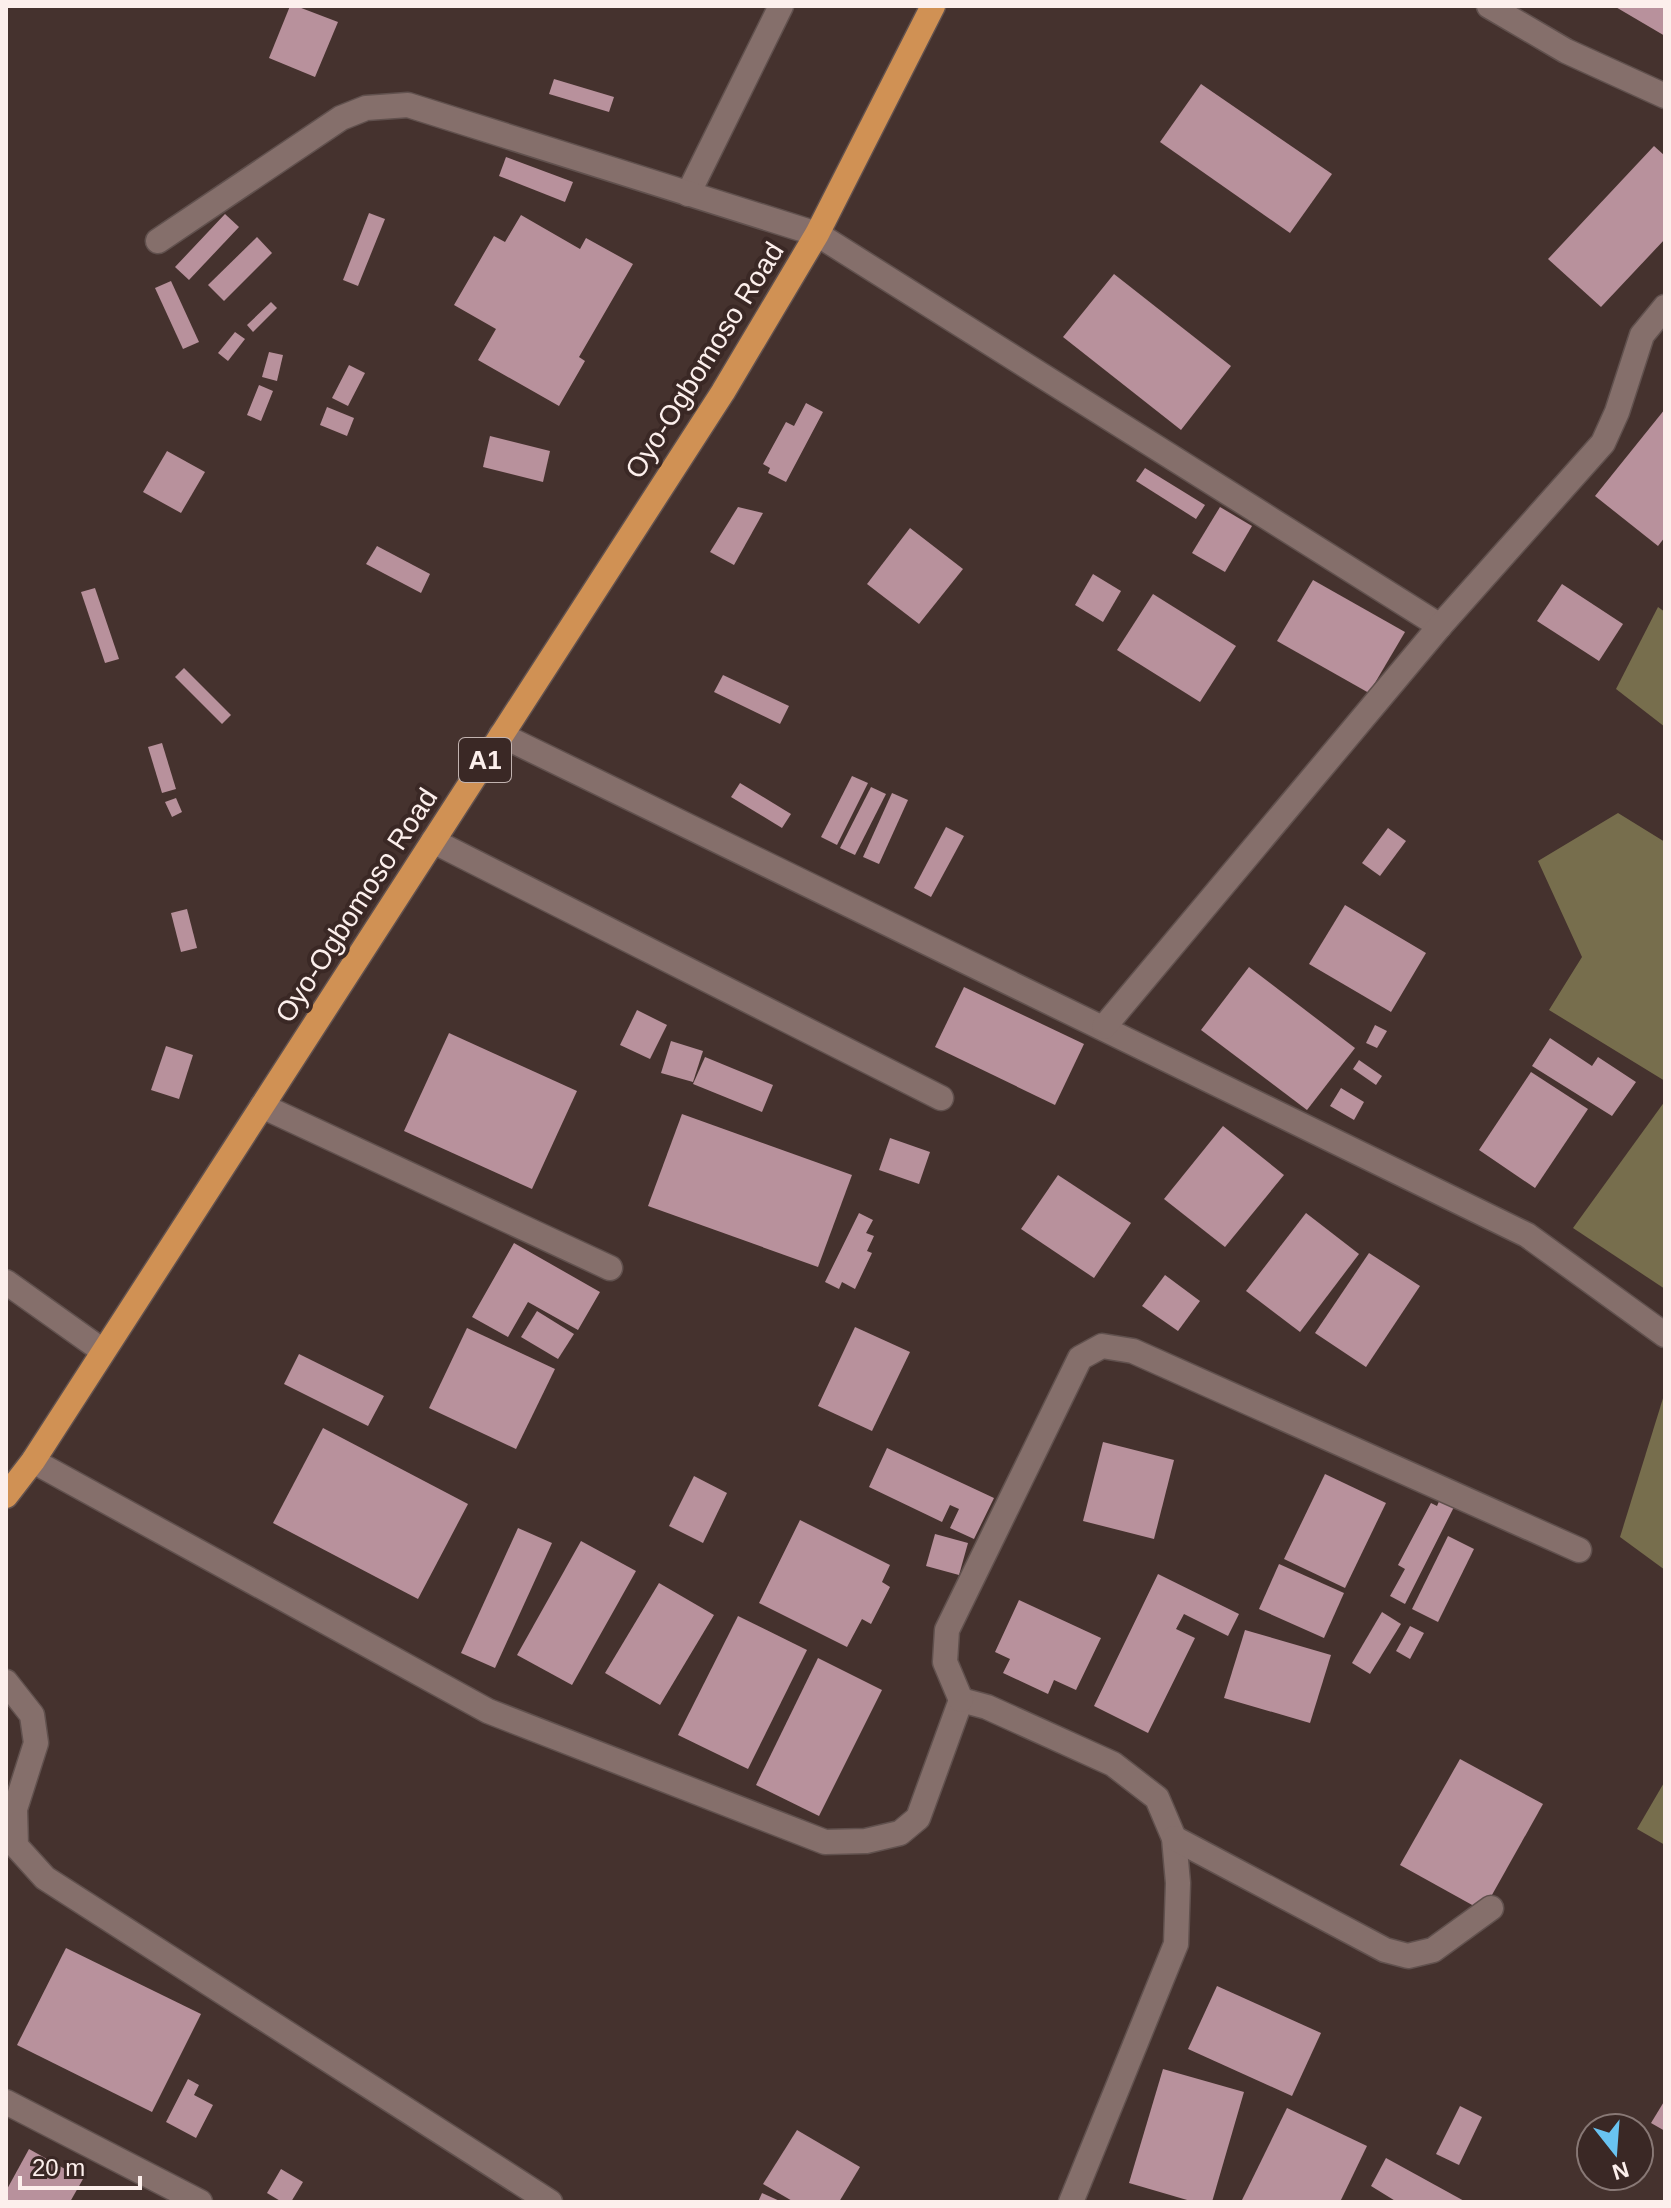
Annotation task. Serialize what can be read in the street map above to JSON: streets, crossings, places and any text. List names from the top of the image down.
{
  "streets": {
    "highway": ["Oyo-Ogbomoso Road", "A1"]
  },
  "scale_bar": "20 m",
  "north": "bottom"
}
